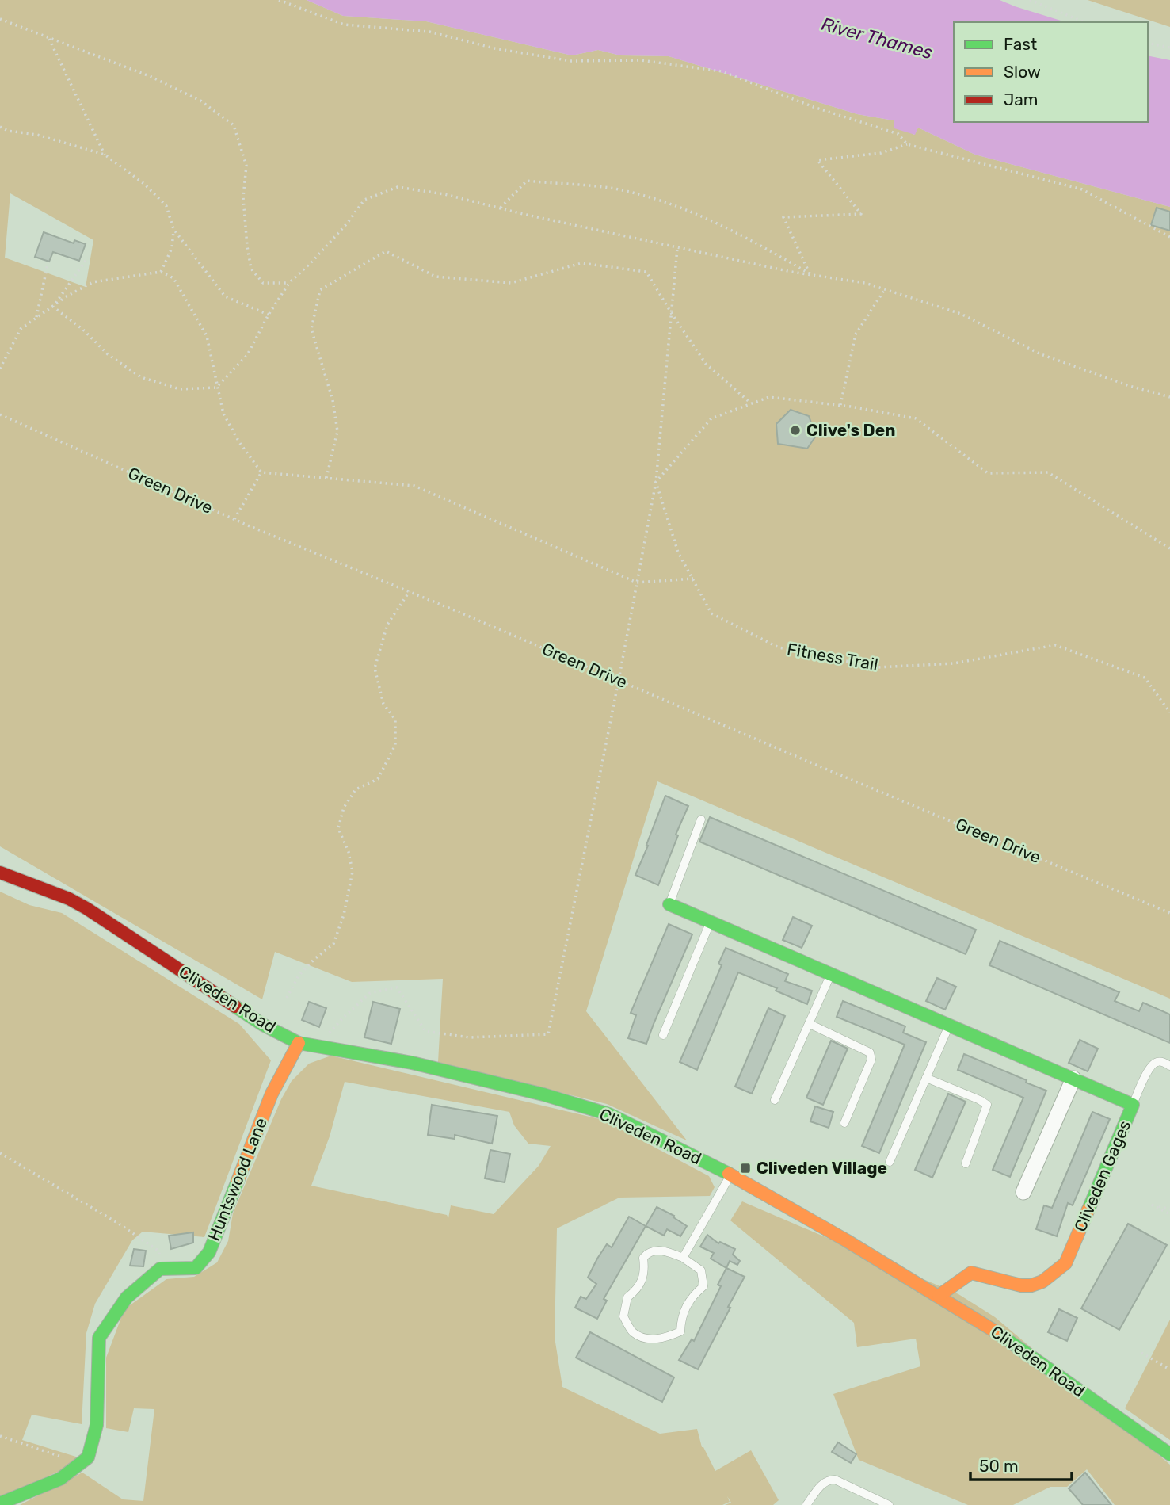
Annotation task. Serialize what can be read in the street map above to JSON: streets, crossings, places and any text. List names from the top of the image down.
{
  "streets": {
    "street": ["Cliveden Road", "Cliveden Gages", "Huntswood Lane"],
    "path": ["Green Drive", "Fitness Trail"]
  },
  "crossings": [
    ["Cliveden Road", "Cliveden Gages"],
    ["Cliveden Road", "Huntswood Lane"]
  ],
  "water": ["River Thames"],
  "places": {
    "other": ["Clive's Den"],
    "transit": ["Cliveden Village"]
  },
  "legend": ["Fast", "Slow", "Jam"],
  "scale_bar": "50 m"
}
